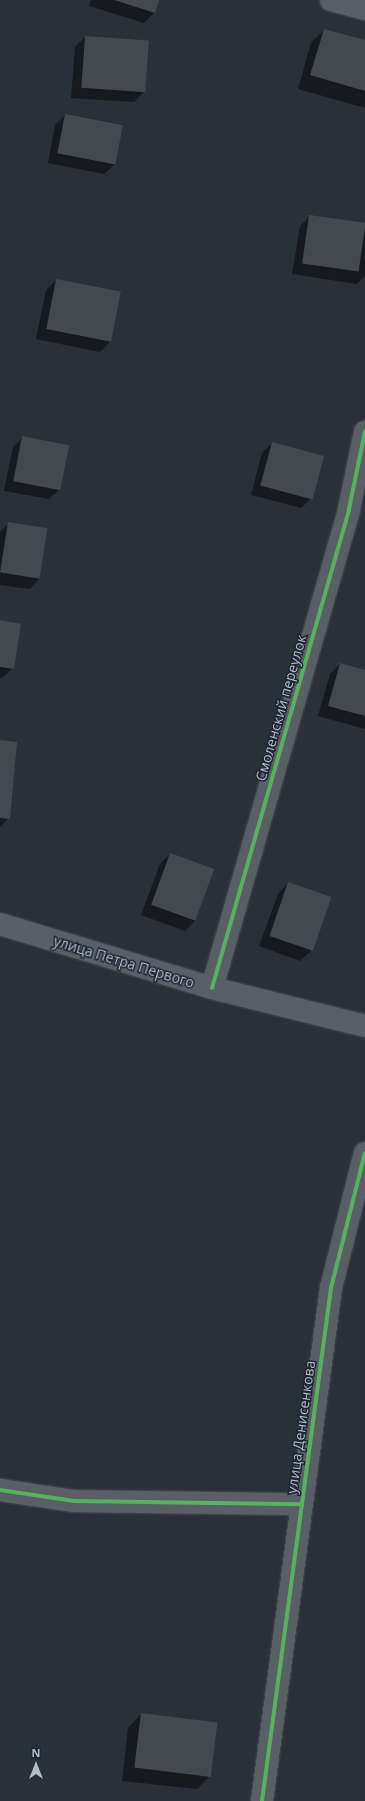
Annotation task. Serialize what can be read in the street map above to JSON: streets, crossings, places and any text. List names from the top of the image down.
{
  "streets": {
    "street": ["Смоленский переулок", "улица Петра Первого", "улица Денисенкова"]
  },
  "crossings": [
    ["Смоленский переулок", "улица Петра Первого"]
  ],
  "north": "top"
}
